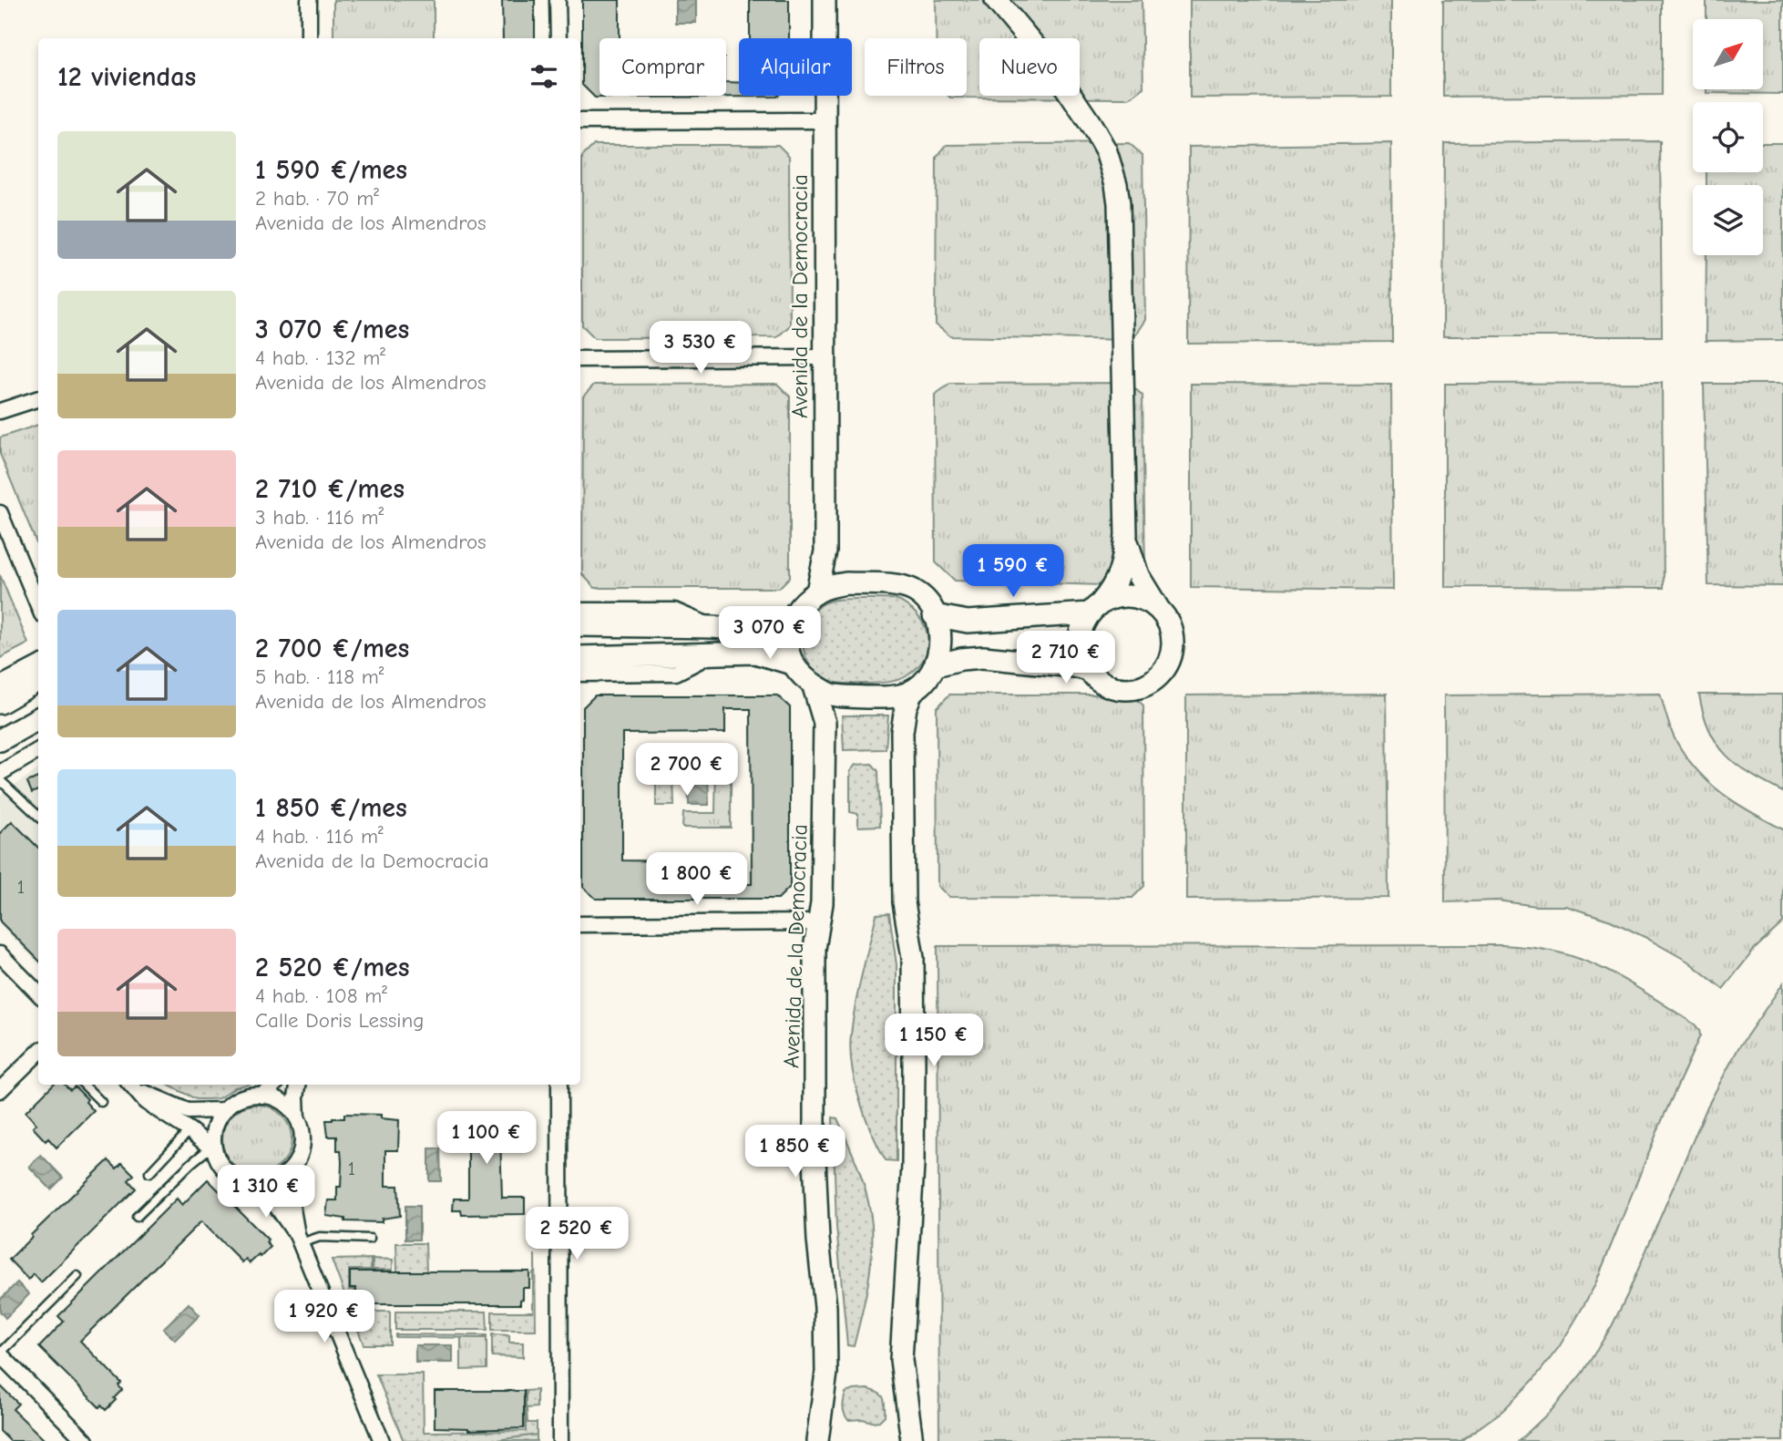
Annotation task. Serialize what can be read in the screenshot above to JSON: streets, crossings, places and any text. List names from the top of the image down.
{
  "streets": {
    "street": ["Avenida de la Democracia"]
  },
  "house_numbers": ["1", "1"],
  "north": "top right",
  "page": {
    "chip": [
      "Comprar",
      "Alquilar",
      "Filtros",
      "Nuevo"
    ],
    "heading": "12 viviendas",
    "list": [
      {
        "name": "1 590 €/mes",
        "note": "2 hab. · 70 m² · Avenida de los Almendros"
      },
      {
        "name": "3 070 €/mes",
        "note": "4 hab. · 132 m² · Avenida de los Almendros"
      },
      {
        "name": "2 710 €/mes",
        "note": "3 hab. · 116 m² · Avenida de los Almendros"
      },
      {
        "name": "2 700 €/mes",
        "note": "5 hab. · 118 m² · Avenida de los Almendros"
      },
      {
        "name": "1 850 €/mes",
        "note": "4 hab. · 116 m² · Avenida de la Democracia"
      },
      {
        "name": "2 520 €/mes",
        "note": "4 hab. · 108 m² · Calle Doris Lessing"
      }
    ],
    "price": [
      "3 530 €",
      "1 590 €",
      "3 070 €",
      "2 710 €",
      "2 700 €",
      "1 800 €",
      "1 150 €",
      "1 100 €",
      "1 850 €",
      "1 310 €",
      "2 520 €",
      "1 920 €"
    ]
  }
}
